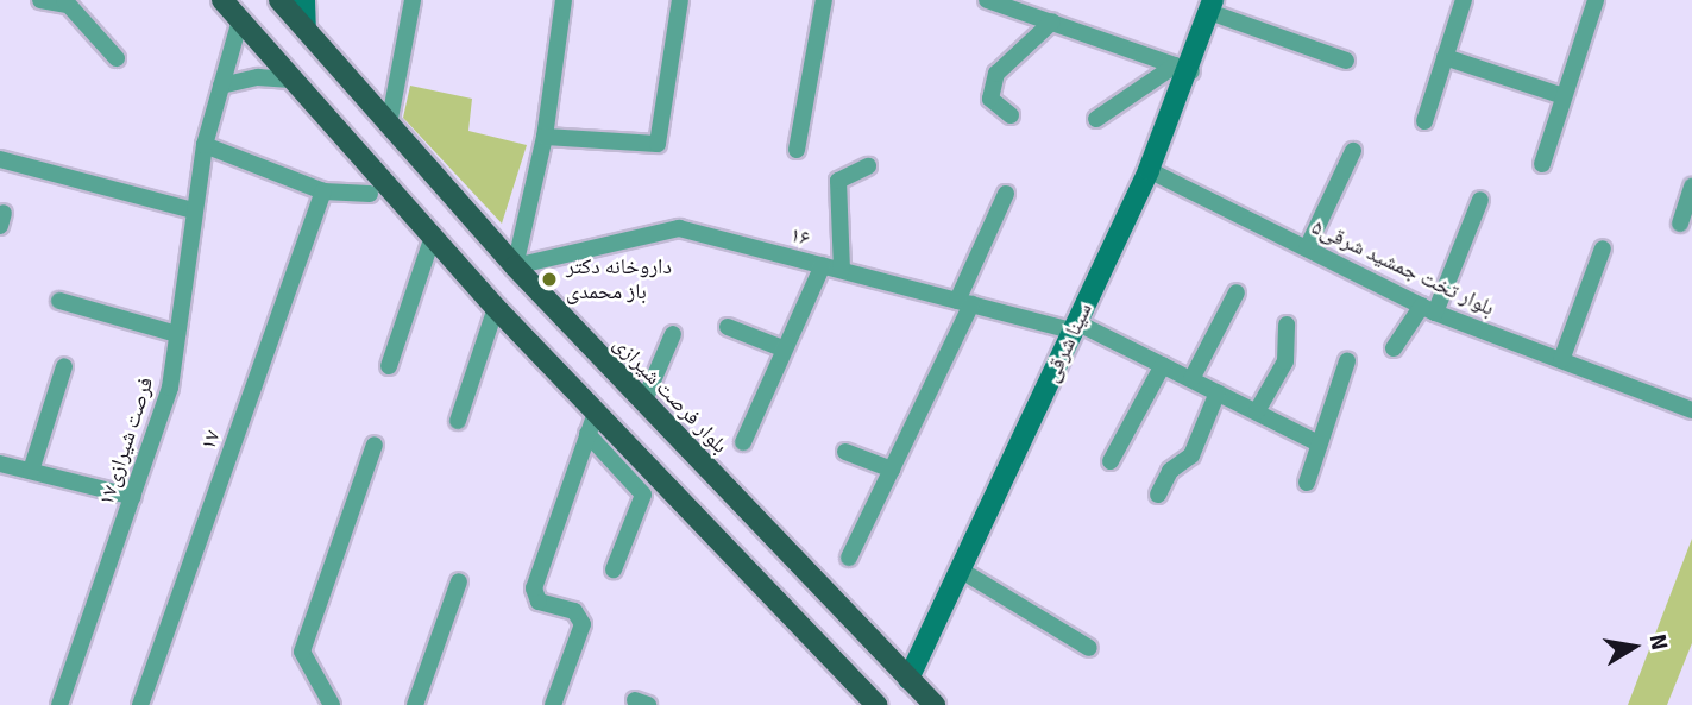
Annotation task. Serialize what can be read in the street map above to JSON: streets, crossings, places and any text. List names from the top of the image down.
{
  "streets": {
    "main road": ["بلوار فرصت شیرازی"],
    "street": [
      "۱۶",
      "بلوار تخت جمشید شرقی۵",
      "سینا شرقی",
      "۱۷",
      "۱۷فرصت شیرازی"
    ]
  },
  "crossings": [
    ["۱۶", "سینا شرقی"],
    ["۱۶", "بلوار فرصت شیرازی"],
    ["بلوار تخت جمشید شرقی۵", "سینا شرقی"],
    ["سینا شرقی", "بلوار فرصت شیرازی"]
  ],
  "places": ["داروخانه دکتر باز محمدی"],
  "north": "right"
}
